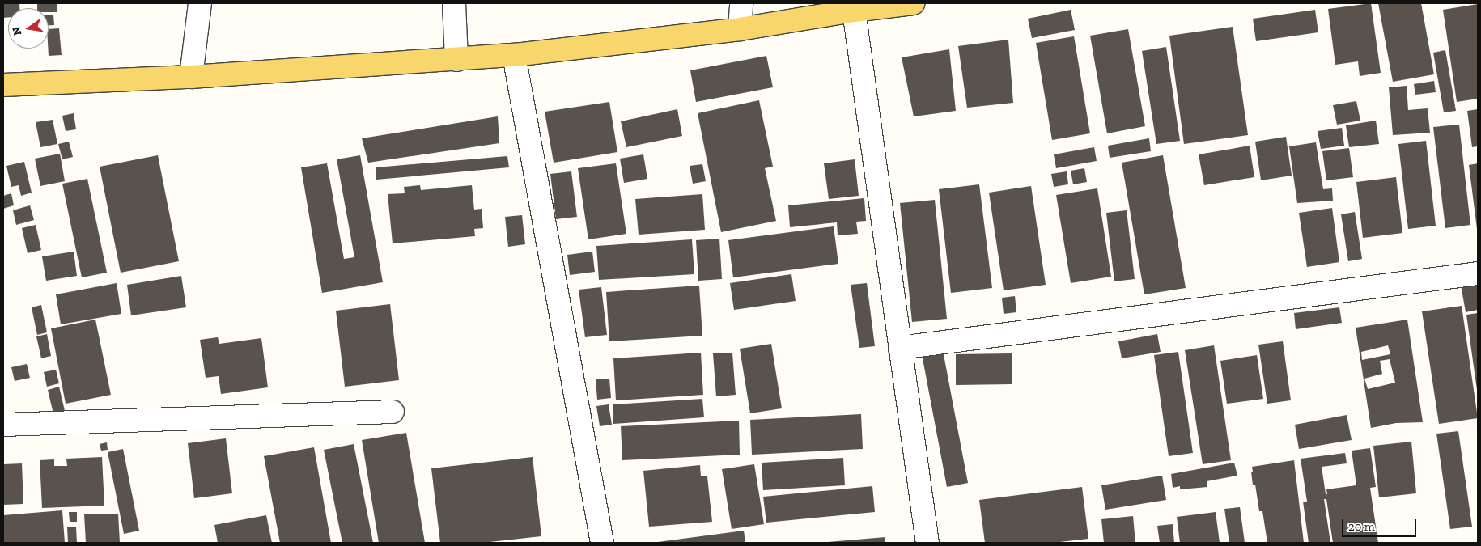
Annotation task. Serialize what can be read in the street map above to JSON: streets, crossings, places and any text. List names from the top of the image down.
{
  "scale_bar": "20 m",
  "north": "left"
}
